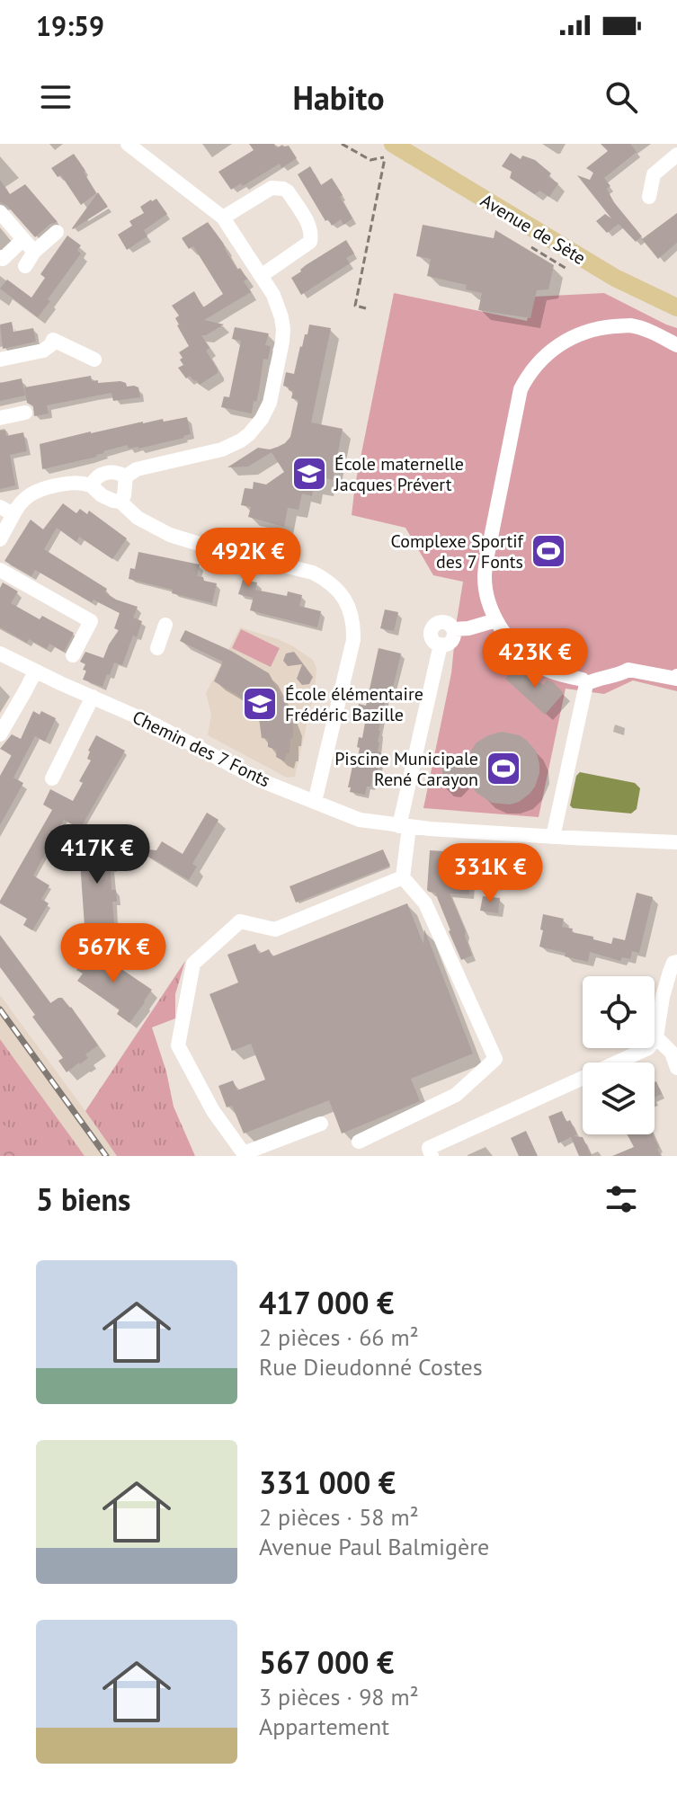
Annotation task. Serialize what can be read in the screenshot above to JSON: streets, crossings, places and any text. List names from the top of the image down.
{
  "streets": {
    "main road": ["Avenue de Sète"],
    "street": ["Chemin des 7 Fonts"]
  },
  "places": {
    "school or university": ["École maternelle Jacques Prévert", "École élémentaire Frédéric Bazille"],
    "sports": ["Complexe Sportif des 7 Fonts", "Piscine Municipale René Carayon"]
  },
  "page": {
    "status": "19:59",
    "header": "Habito",
    "price": [
      "492K €",
      "423K €",
      "417K €",
      "331K €",
      "567K €"
    ],
    "heading": "5 biens",
    "list": [
      {
        "name": "417 000 €",
        "note": "2 pièces · 66 m² · Rue Dieudonné Costes"
      },
      {
        "name": "331 000 €",
        "note": "2 pièces · 58 m² · Avenue Paul Balmigère"
      },
      {
        "name": "567 000 €",
        "note": "3 pièces · 98 m² · Appartement"
      }
    ]
  }
}
